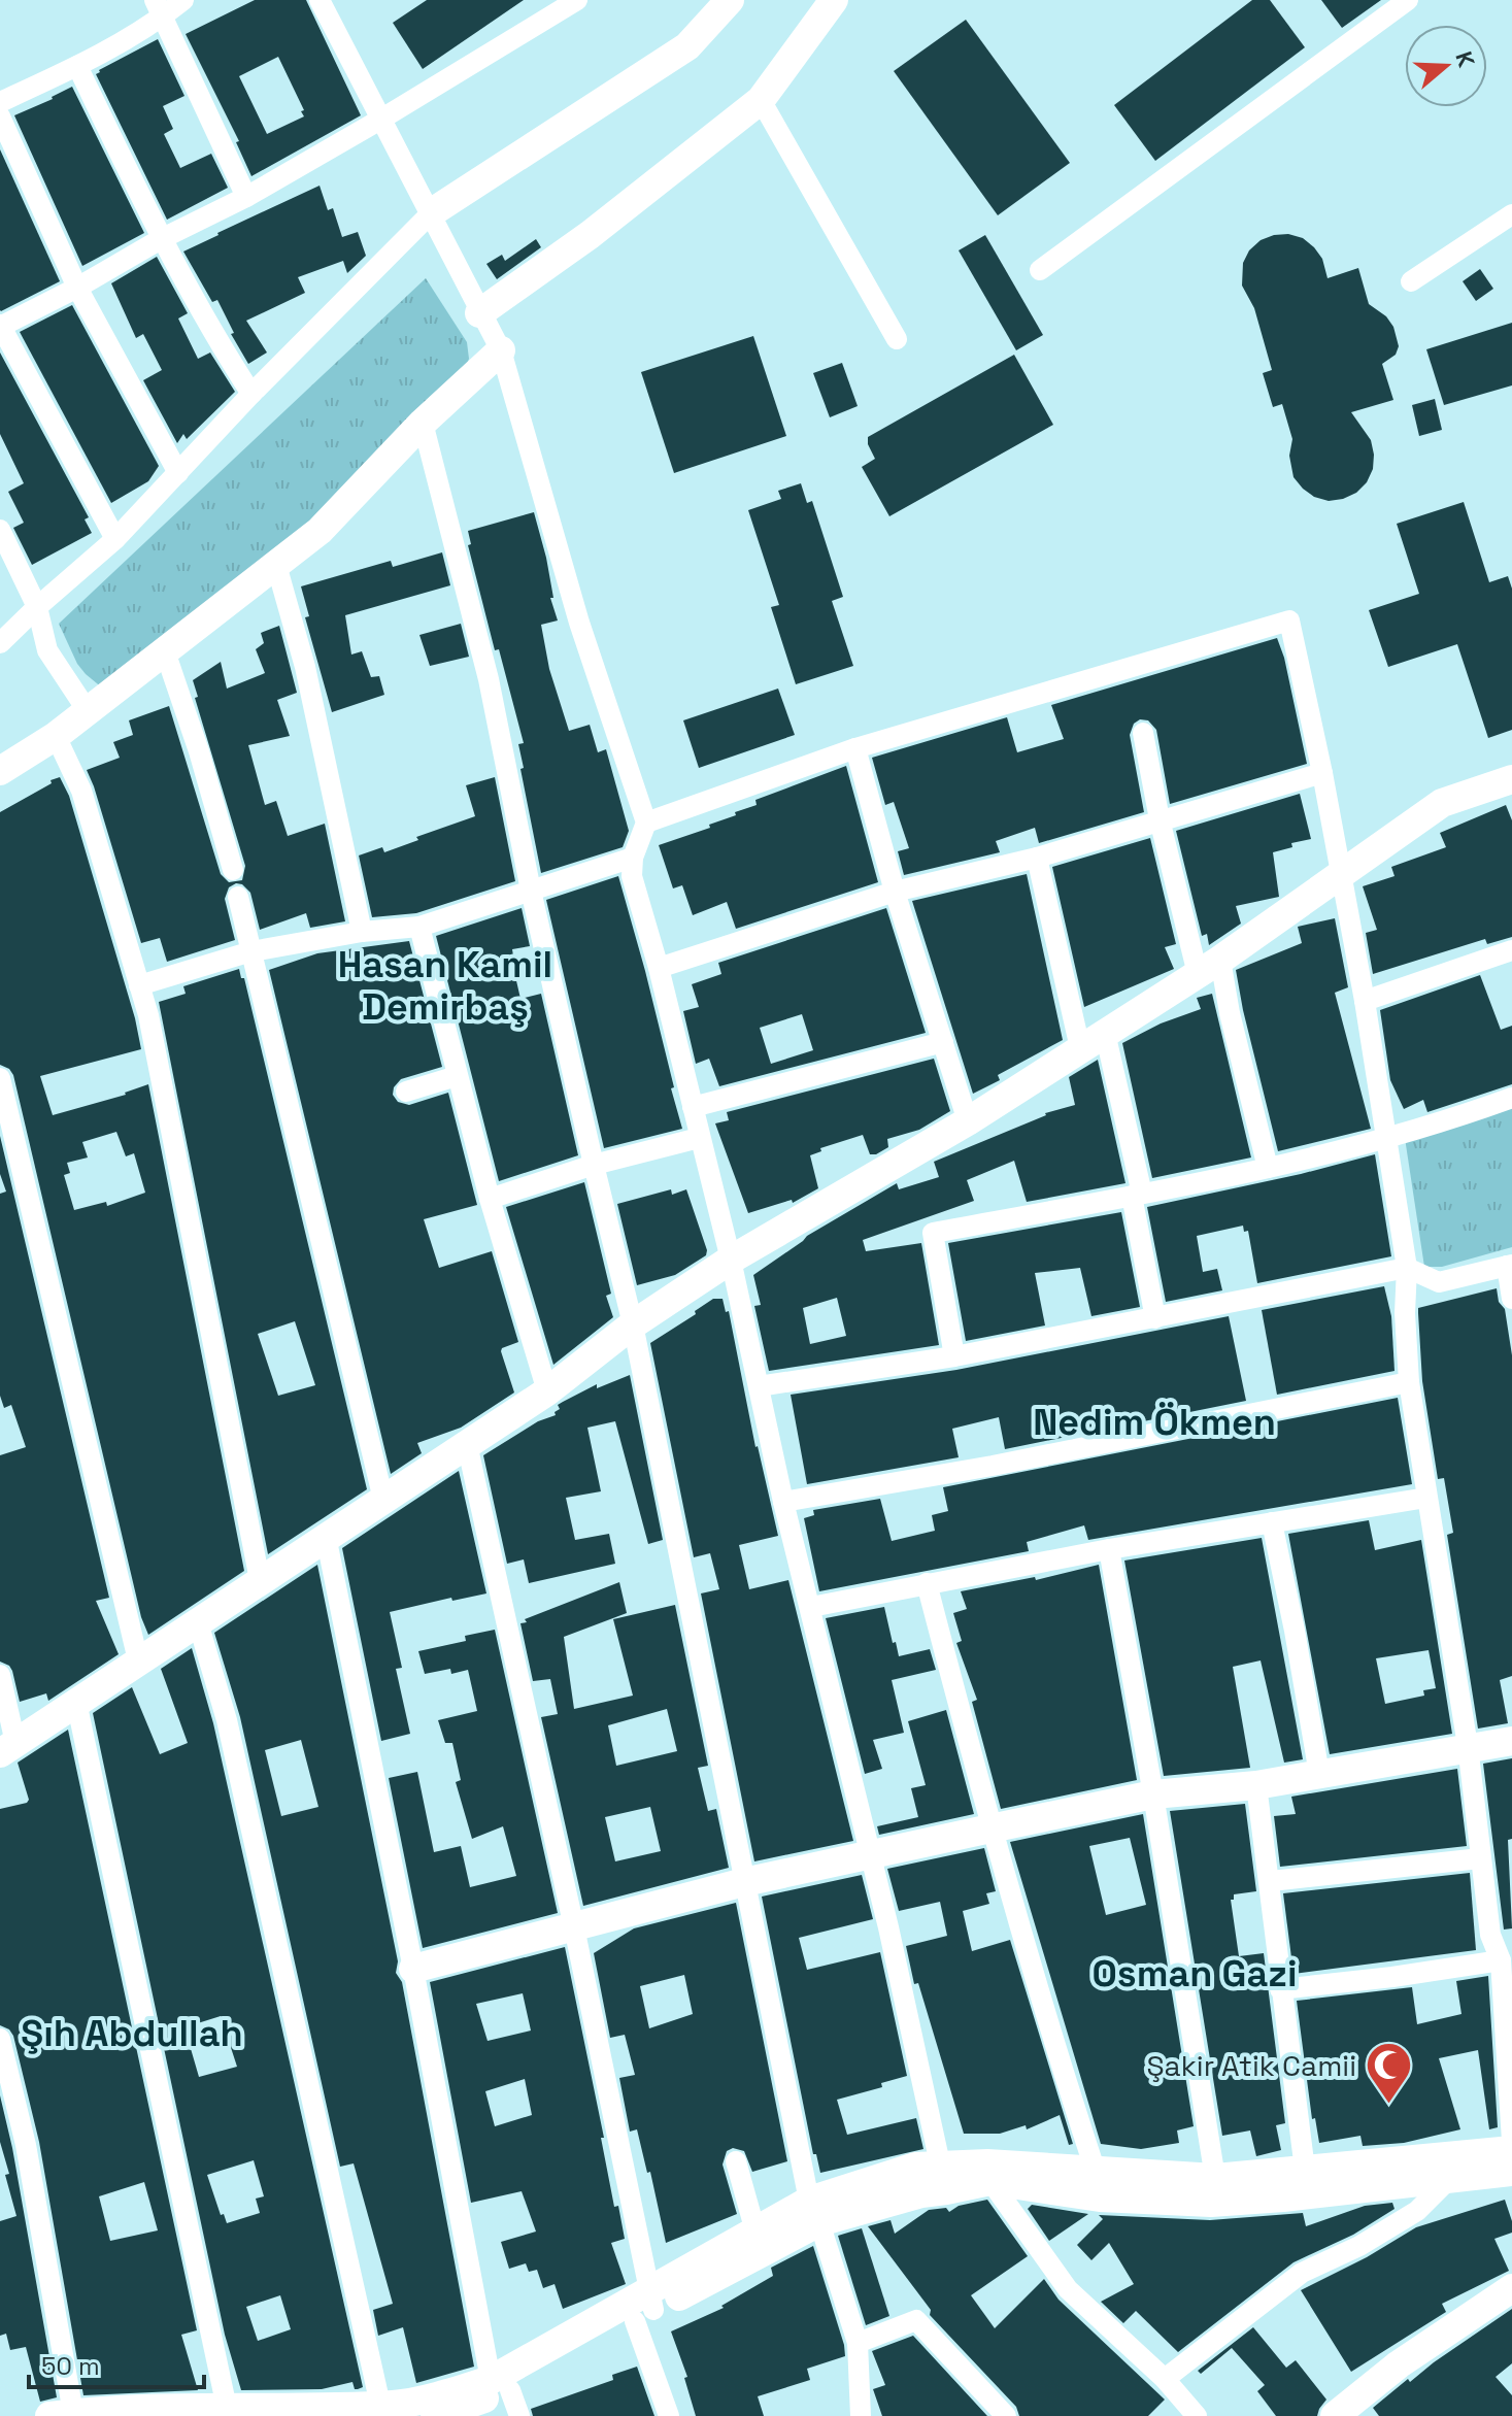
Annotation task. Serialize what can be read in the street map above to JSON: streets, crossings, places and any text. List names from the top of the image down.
{
  "districts": [
    "Hasan Kamil Demirbaş",
    "Nedim Ökmen",
    "Osman Gazi",
    "Şıh Abdullah"
  ],
  "places": {
    "mosque": ["Şakir Atik Camii"]
  },
  "scale_bar": "50 m",
  "north": "right"
}
